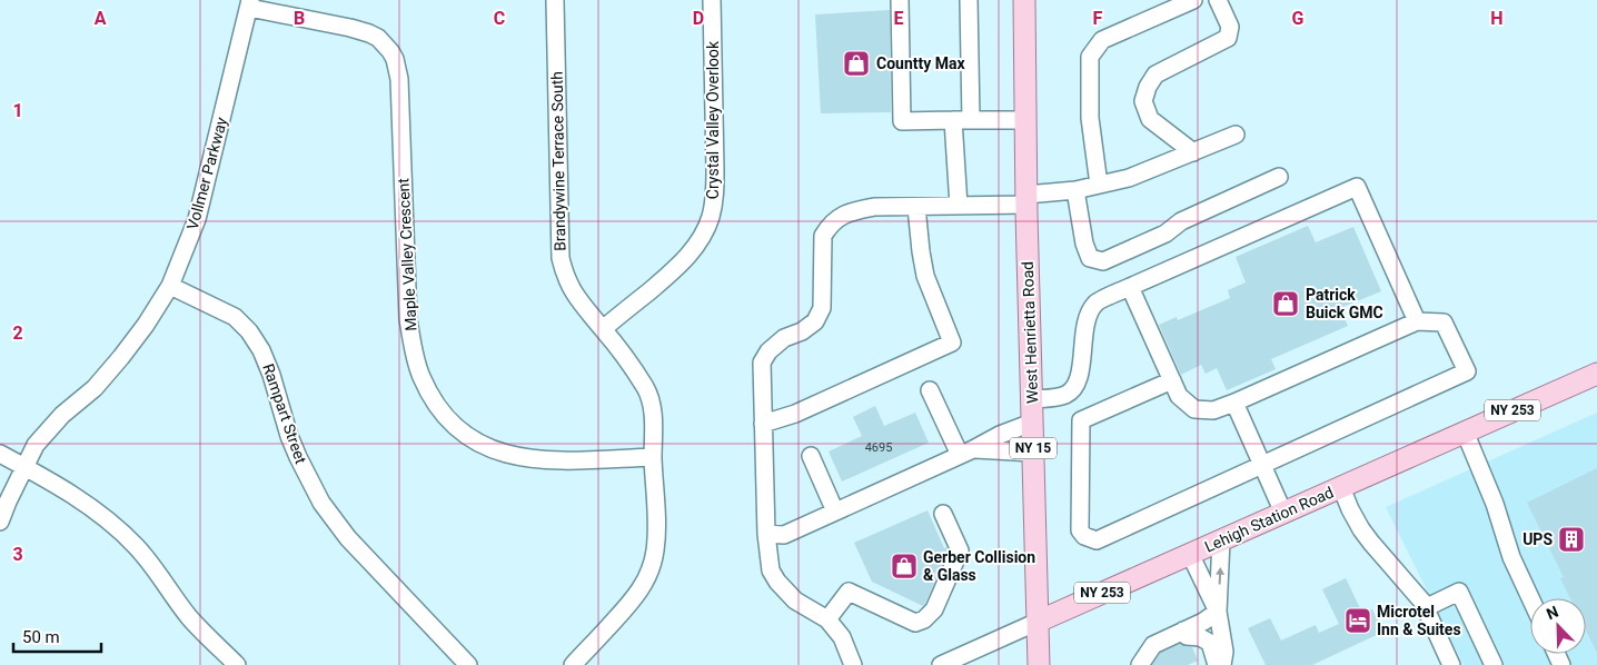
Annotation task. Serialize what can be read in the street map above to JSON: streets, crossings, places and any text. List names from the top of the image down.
{
  "streets": {
    "main road": [
      "West Henrietta Road",
      "NY 253",
      "NY 15",
      "Lehigh Station Road"
    ],
    "street": [
      "Crystal Valley Overlook",
      "Brandywine Terrace South",
      "Vollmer Parkway",
      "Maple Valley Crescent",
      "Rampart Street"
    ]
  },
  "crossings": [
    ["Crystal Valley Overlook", "Brandywine Terrace South"],
    ["Brandywine Terrace South", "Maple Valley Crescent"],
    ["Vollmer Parkway", "Maple Valley Crescent"],
    ["Vollmer Parkway", "Rampart Street"],
    ["West Henrietta Road", "Lehigh Station Road"]
  ],
  "places": {
    "shop": ["Countty Max", "Patrick Buick GMC", "Gerber Collision & Glass"],
    "building": ["UPS"],
    "hotel": ["Microtel Inn & Suites"]
  },
  "house_numbers": ["4695"],
  "scale_bar": "50 m",
  "north": "top left",
  "grid": {
    "columns": [
      "A",
      "B",
      "C",
      "D",
      "E",
      "F",
      "G",
      "H"
    ],
    "rows": ["1", "2", "3"]
  }
}
